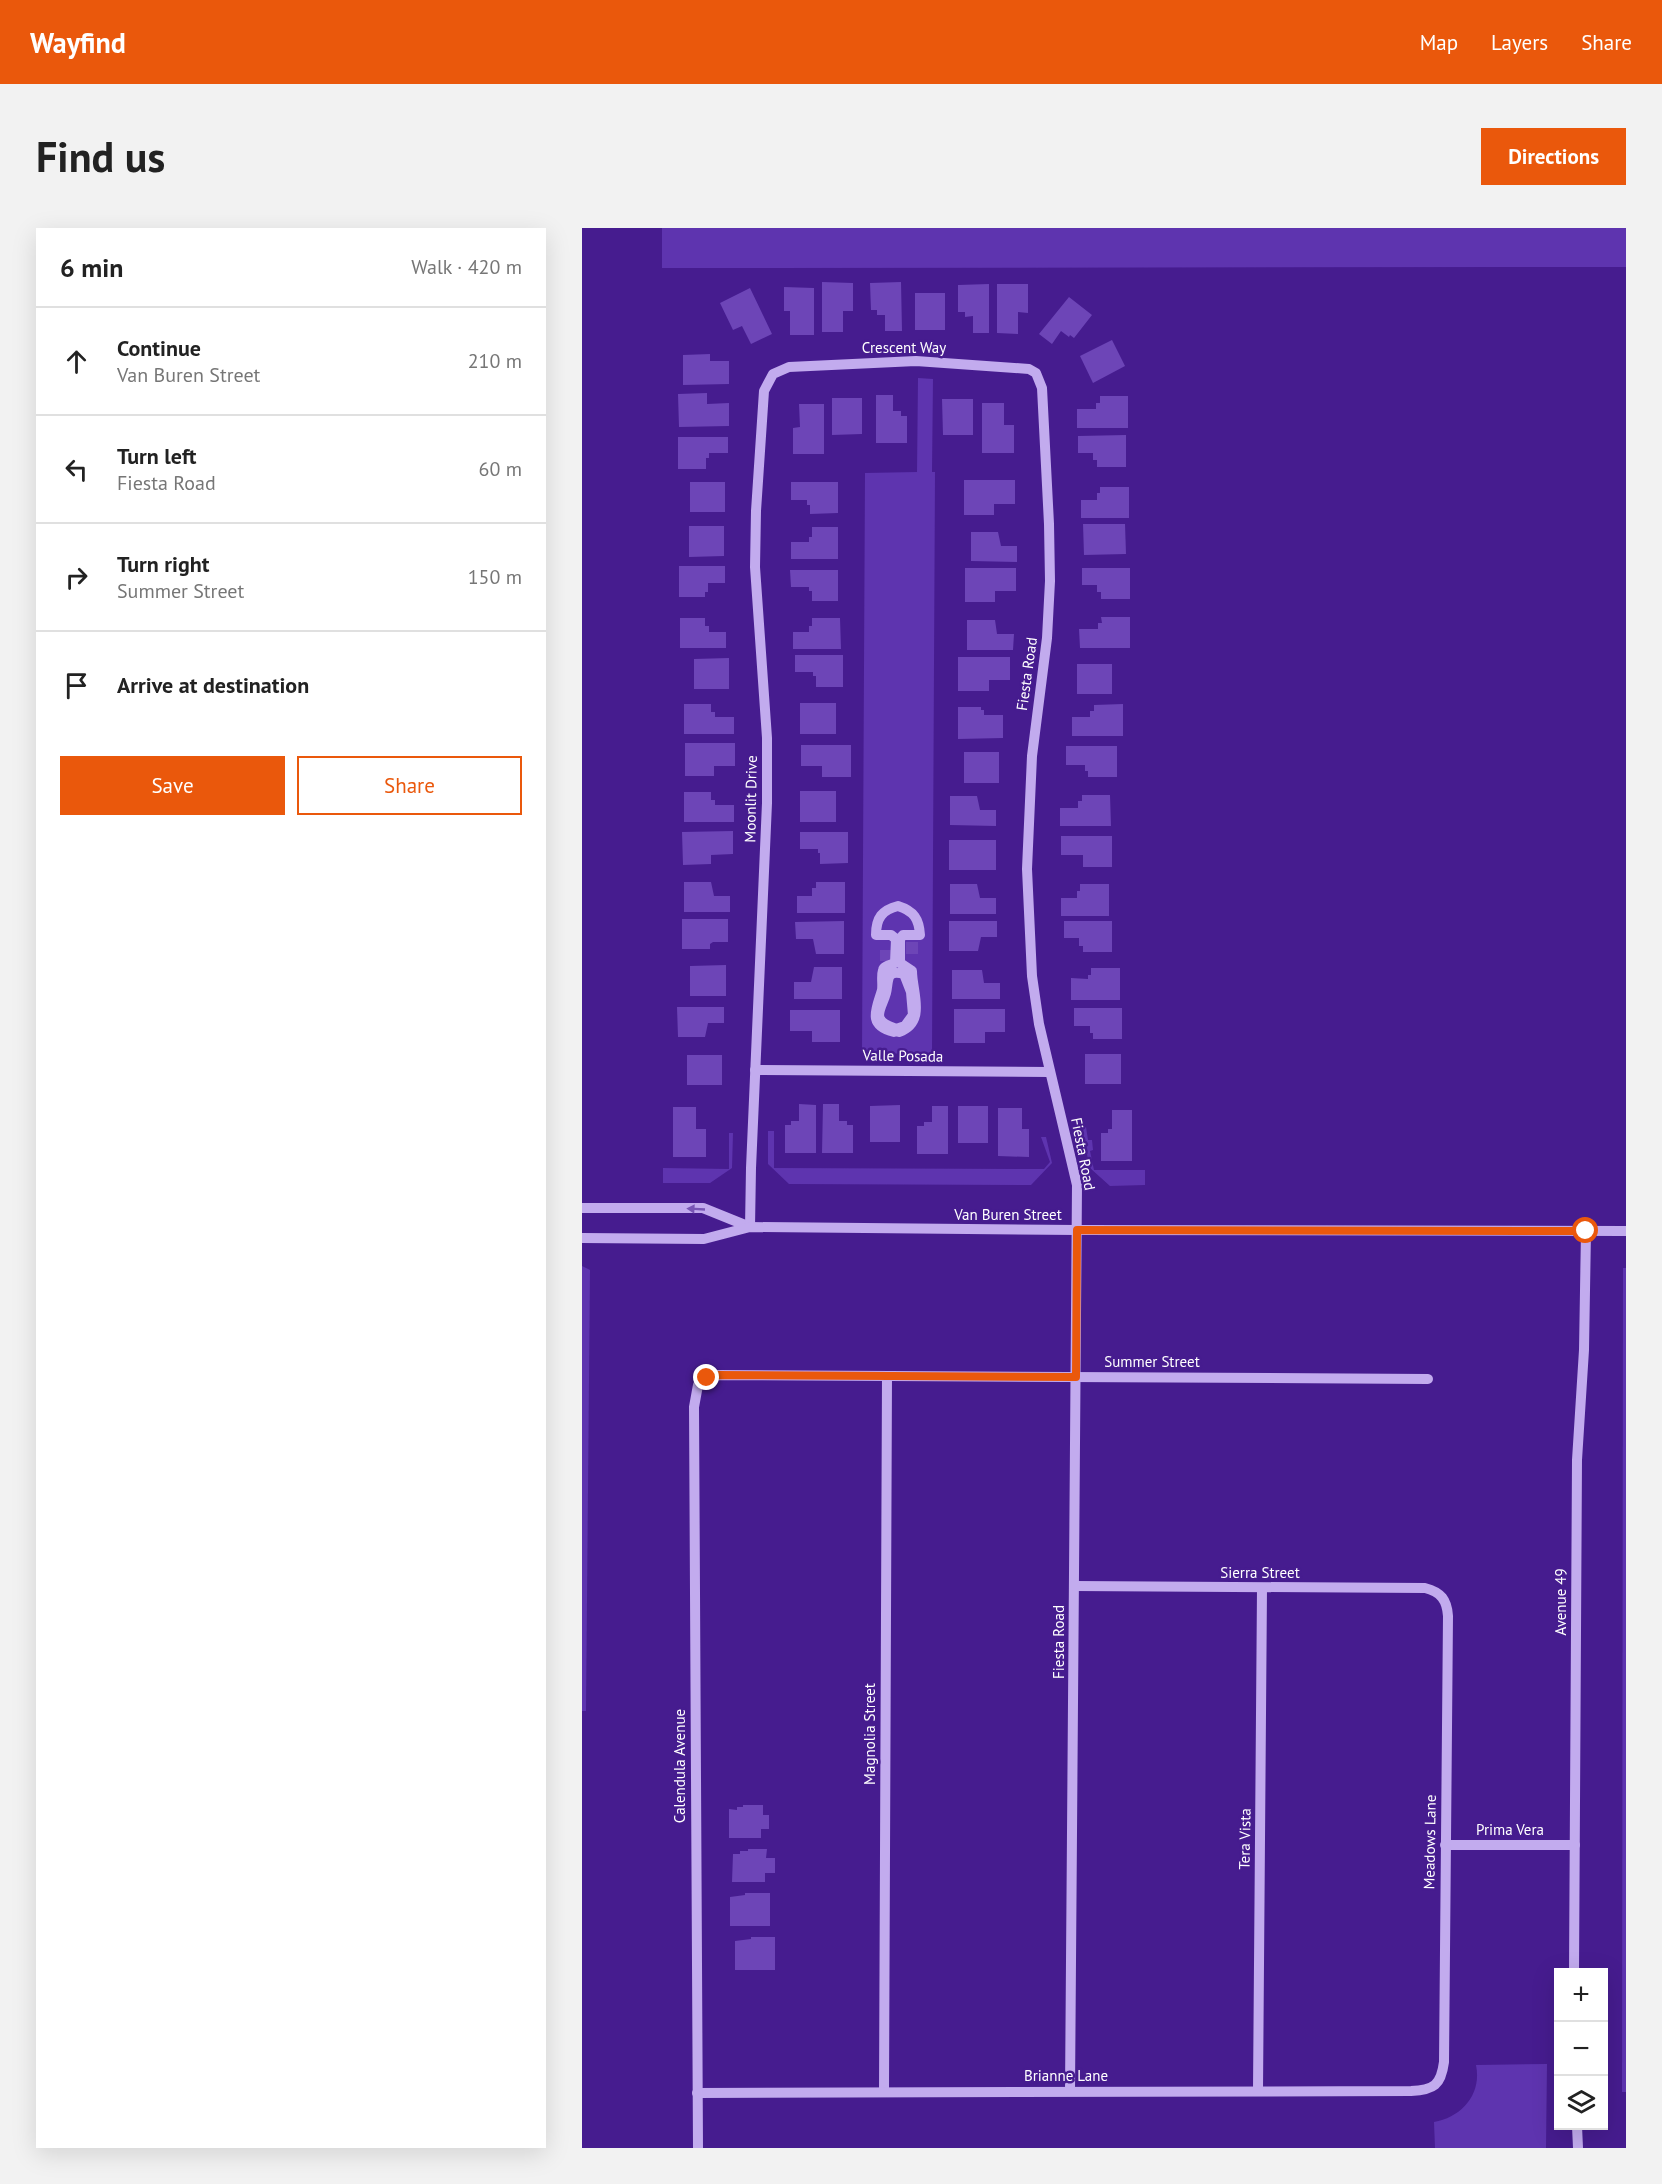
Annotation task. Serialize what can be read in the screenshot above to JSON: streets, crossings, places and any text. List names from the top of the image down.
{
  "streets": {
    "street": [
      "Crescent Way",
      "Fiesta Road",
      "Moonlit Drive",
      "Valle Posada",
      "Van Buren Street",
      "Summer Street",
      "Sierra Street",
      "Avenue 49",
      "Magnolia Street",
      "Calendula Avenue",
      "Prima Vera",
      "Tera Vista",
      "Meadows Lane",
      "Brianne Lane"
    ]
  },
  "crossings": [
    ["Crescent Way", "Fiesta Road"],
    ["Crescent Way", "Moonlit Drive"],
    ["Fiesta Road", "Valle Posada"],
    ["Fiesta Road", "Van Buren Street"],
    ["Fiesta Road", "Summer Street"],
    ["Fiesta Road", "Sierra Street"],
    ["Fiesta Road", "Brianne Lane"],
    ["Moonlit Drive", "Valle Posada"],
    ["Moonlit Drive", "Van Buren Street"],
    ["Van Buren Street", "Avenue 49"],
    ["Summer Street", "Magnolia Street"],
    ["Summer Street", "Calendula Avenue"],
    ["Sierra Street", "Tera Vista"],
    ["Sierra Street", "Meadows Lane"],
    ["Avenue 49", "Prima Vera"],
    ["Magnolia Street", "Brianne Lane"],
    ["Calendula Avenue", "Brianne Lane"],
    ["Prima Vera", "Meadows Lane"],
    ["Tera Vista", "Brianne Lane"],
    ["Meadows Lane", "Brianne Lane"]
  ],
  "page": {
    "header": "Wayfind",
    "nav": ["Map", "Layers", "Share"],
    "buttons": [
      "Directions",
      ["Save", "Share"]
    ],
    "title": "Find us",
    "heading": ["6 min", "Walk · 420 m"],
    "list": [
      ["Continue", "Van Buren Street", "210 m"],
      ["Turn left", "Fiesta Road", "60 m"],
      ["Turn right", "Summer Street", "150 m"],
      "Arrive at destination"
    ],
    "map_buttons": ["+", "−"]
  }
}
